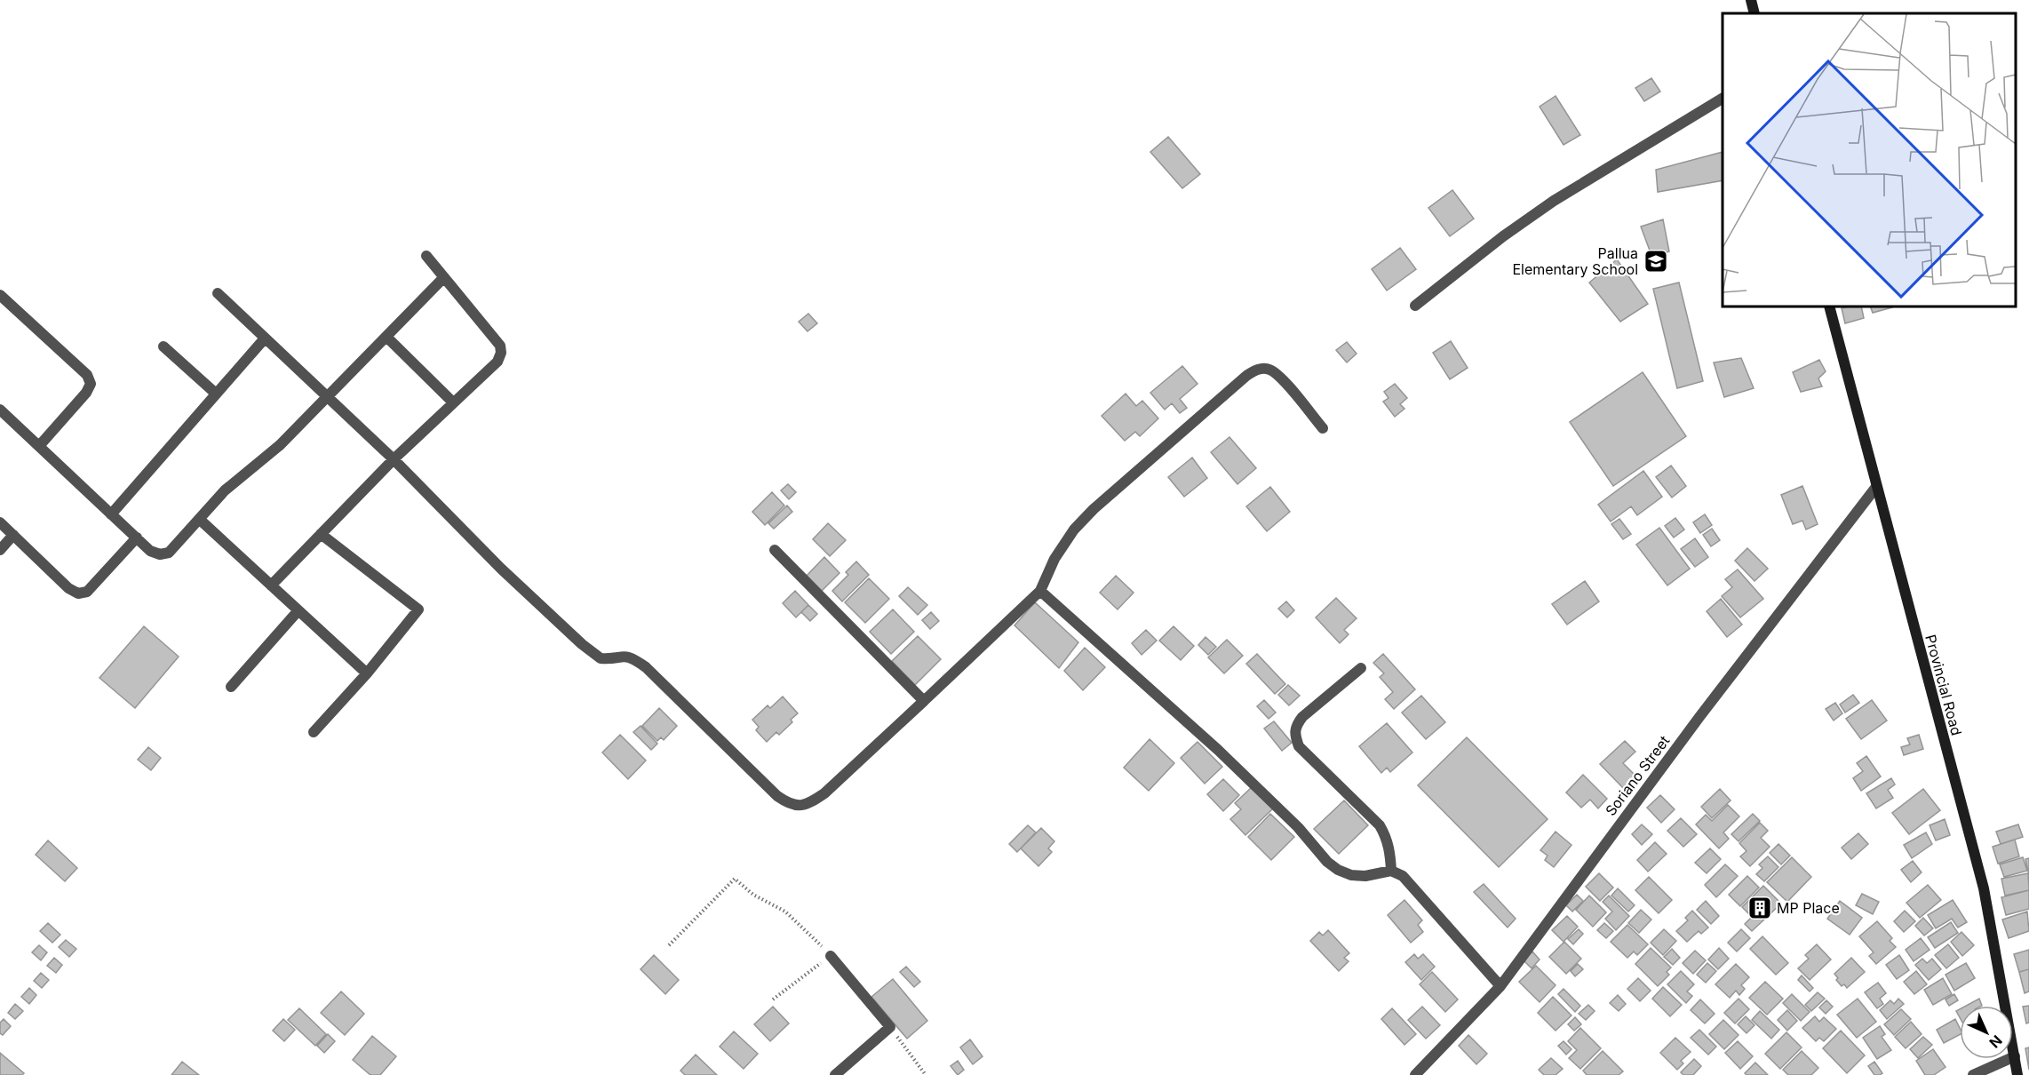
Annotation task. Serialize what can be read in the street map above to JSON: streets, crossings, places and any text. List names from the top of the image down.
{
  "streets": {
    "main road": ["Provincial Road"],
    "street": ["Soriano Street"]
  },
  "crossings": [
    ["Provincial Road", "Soriano Street"]
  ],
  "places": {
    "school or university": ["Pallua Elementary School"],
    "building": ["MP Place"]
  },
  "north": "bottom right"
}
